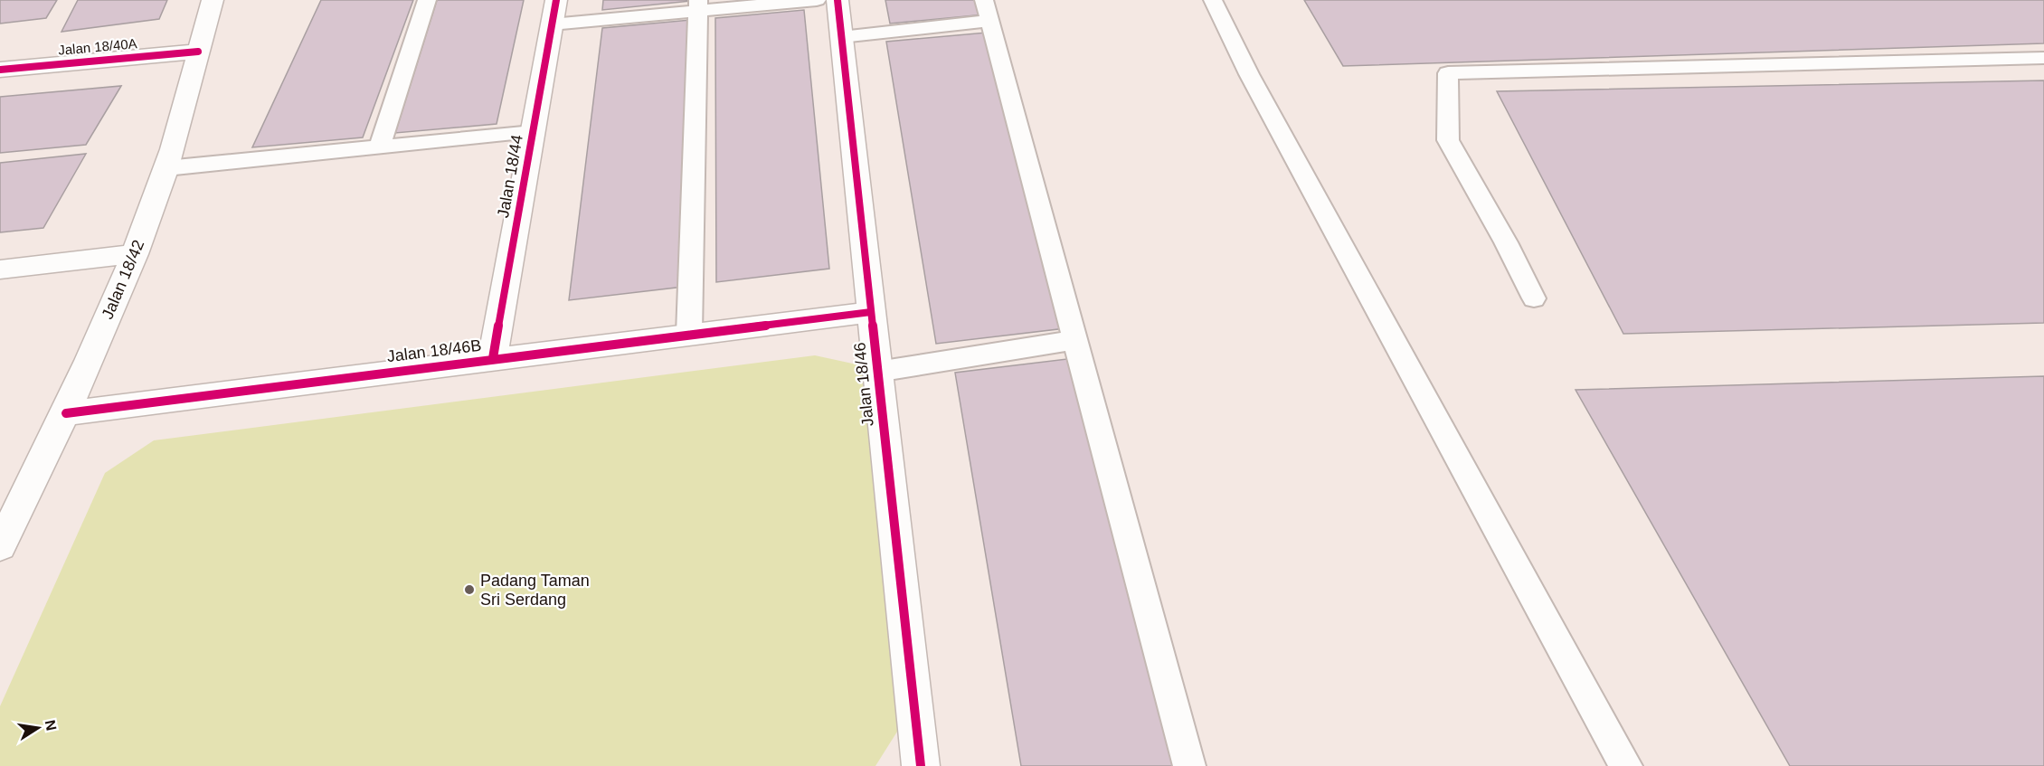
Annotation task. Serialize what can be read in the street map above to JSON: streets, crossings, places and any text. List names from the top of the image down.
{
  "streets": {
    "street": [
      "Jalan 18/40A",
      "Jalan 18/44",
      "Jalan 18/42",
      "Jalan 18/46B",
      "Jalan 18/46"
    ]
  },
  "crossings": [
    ["Jalan 18/40A", "Jalan 18/42"],
    ["Jalan 18/44", "Jalan 18/46B"],
    ["Jalan 18/42", "Jalan 18/46B"],
    ["Jalan 18/46B", "Jalan 18/46"]
  ],
  "places": ["Padang Taman Sri Serdang"],
  "north": "right"
}
